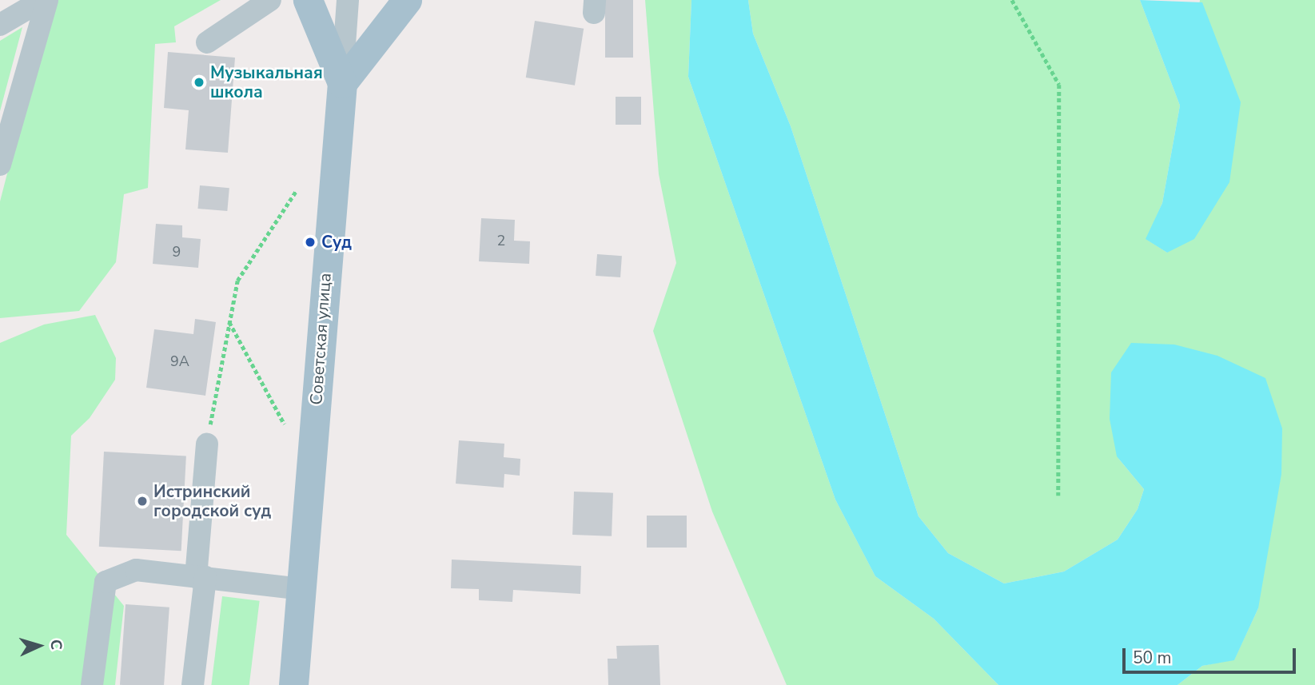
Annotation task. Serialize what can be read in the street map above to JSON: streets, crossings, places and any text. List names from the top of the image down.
{
  "streets": {
    "main road": ["Советская улица"]
  },
  "places": ["Музыкальная школа", "Суд", "Истринский городской суд"],
  "house_numbers": ["2", "9", "9А"],
  "scale_bar": "50 m",
  "north": "right"
}
